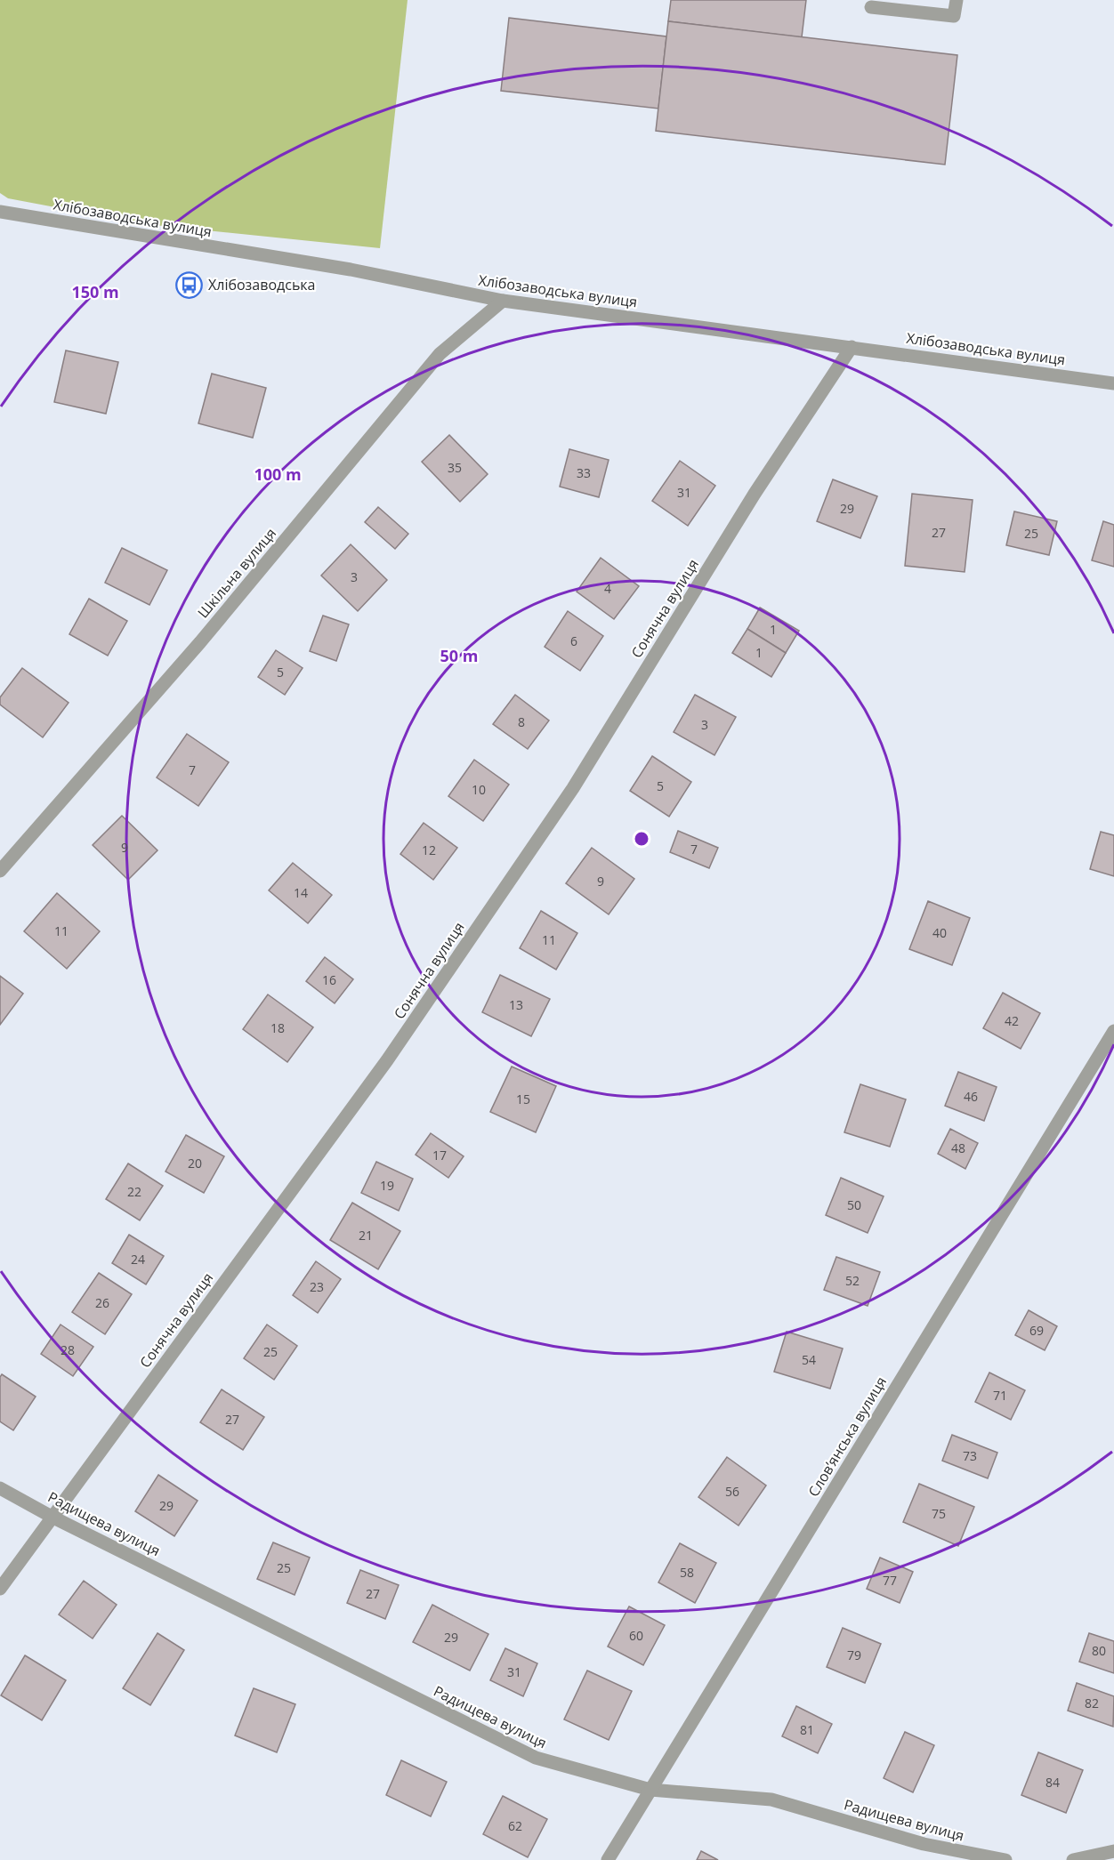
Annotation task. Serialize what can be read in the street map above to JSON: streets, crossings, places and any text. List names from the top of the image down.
{
  "streets": {
    "street": [
      "Хлібозаводська вулиця",
      "Шкільна вулиця",
      "Сонячна вулиця",
      "Слов’янська вулиця",
      "Радищева вулиця"
    ]
  },
  "crossings": [
    ["Хлібозаводська вулиця", "Шкільна вулиця"],
    ["Хлібозаводська вулиця", "Сонячна вулиця"],
    ["Сонячна вулиця", "Радищева вулиця"],
    ["Слов’янська вулиця", "Радищева вулиця"]
  ],
  "places": {
    "bus stop": ["Хлібозаводська"]
  },
  "house_numbers": [
    "35",
    "33",
    "31",
    "29",
    "27",
    "25",
    "3",
    "4",
    "1",
    "6",
    "1",
    "5",
    "8",
    "3",
    "7",
    "5",
    "10",
    "9",
    "7",
    "12",
    "9",
    "14",
    "11",
    "40",
    "11",
    "16",
    "13",
    "42",
    "18",
    "46",
    "15",
    "48",
    "17",
    "20",
    "19",
    "22",
    "50",
    "21",
    "24",
    "52",
    "23",
    "26",
    "69",
    "28",
    "25",
    "54",
    "71",
    "27",
    "73",
    "56",
    "29",
    "75",
    "25",
    "58",
    "77",
    "27",
    "60",
    "29",
    "80",
    "79",
    "31",
    "82",
    "81",
    "84",
    "62"
  ],
  "rings": ["150 m", "100 m", "50 m"]
}
